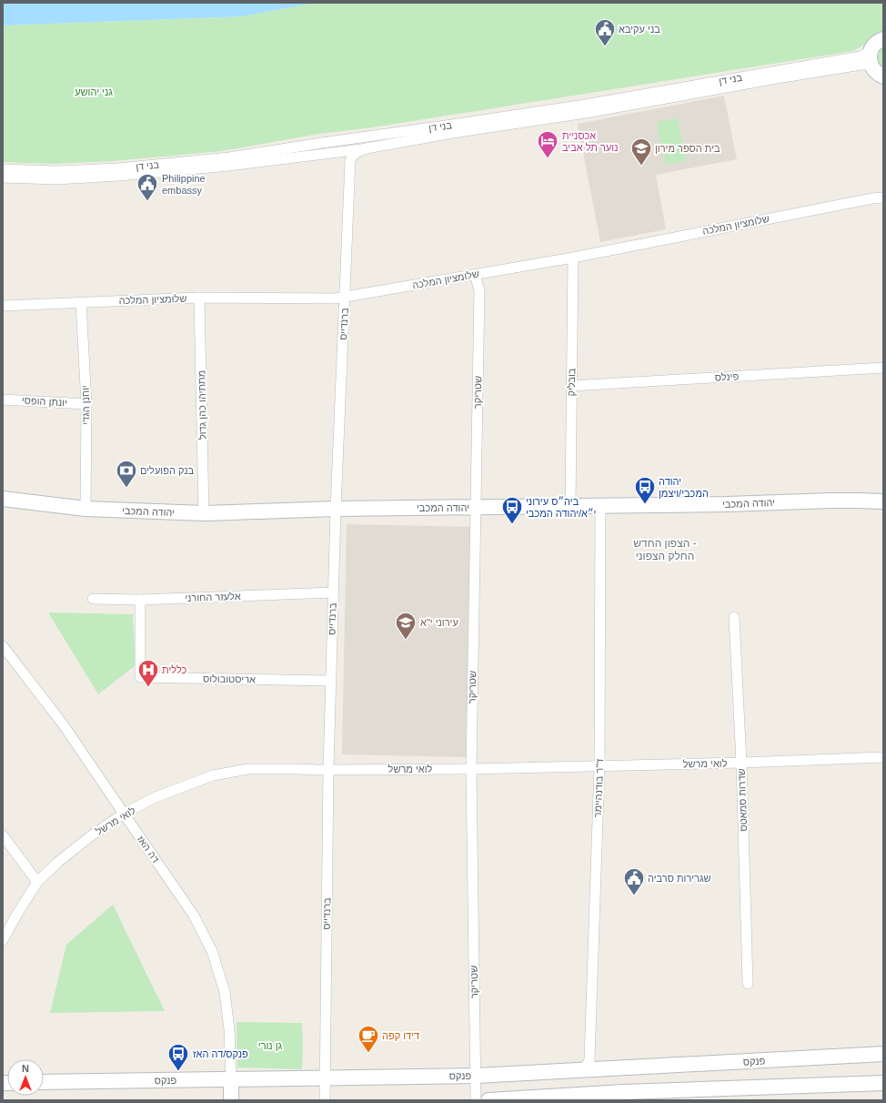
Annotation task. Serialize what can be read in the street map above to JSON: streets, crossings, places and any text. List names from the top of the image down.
{
  "streets": {
    "main road": ["יהודה המכבי", "פנקס"],
    "street": [
      "בני דן",
      "שלומציון המלכה",
      "ברנדייס",
      "פינלס",
      "בובליק",
      "שטריקר",
      "יונתן הופסי",
      "יוחנן הגדי",
      "מתתיהו כהן גדול",
      "אלעזר החורני",
      "אריסטובולוס",
      "לואי מרשל",
      "ד\"ר בודנהיימר",
      "שדרות סמאטס",
      "דה האז"
    ]
  },
  "crossings": [
    ["שלומציון המלכה", "ברנדייס"],
    ["שלומציון המלכה", "בובליק"],
    ["שלומציון המלכה", "שטריקר"],
    ["שלומציון המלכה", "יוחנן הגדי"],
    ["שלומציון המלכה", "מתתיהו כהן גדול"],
    ["ברנדייס", "יהודה המכבי"],
    ["ברנדייס", "אלעזר החורני"],
    ["ברנדייס", "אריסטובולוס"],
    ["ברנדייס", "לואי מרשל"],
    ["ברנדייס", "פנקס"],
    ["פינלס", "בובליק"],
    ["בובליק", "יהודה המכבי"],
    ["שטריקר", "יהודה המכבי"],
    ["שטריקר", "לואי מרשל"],
    ["שטריקר", "פנקס"],
    ["יונתן הופסי", "יוחנן הגדי"],
    ["יוחנן הגדי", "יהודה המכבי"],
    ["מתתיהו כהן גדול", "יהודה המכבי"],
    ["יהודה המכבי", "ד\"ר בודנהיימר"],
    ["אלעזר החורני", "אריסטובולוס"],
    ["לואי מרשל", "ד\"ר בודנהיימר"],
    ["לואי מרשל", "שדרות סמאטס"],
    ["לואי מרשל", "דה האז"],
    ["ד\"ר בודנהיימר", "פנקס"],
    ["דה האז", "פנקס"]
  ],
  "districts": ["הצפון החדש - החלק הצפוני"],
  "parks": ["גני יהושע", "גן נורי"],
  "places": {
    "public building": ["בני עקיבא", "Philippine embassy", "שגרירות סרביה"],
    "hotel": ["אכסניית נוער תל אביב"],
    "school or university": ["בית הספר מירון", "עירוני י\"א"],
    "bank": ["בנק הפועלים"],
    "bus stop": ["יהודה המכבי/ויצמן", "ביה״ס עירוני י״א/יהודה המכבי", "פנקס/דה האז"],
    "hospital": ["כללית"],
    "cafe": ["דידו קפה"]
  },
  "north": "top"
}
